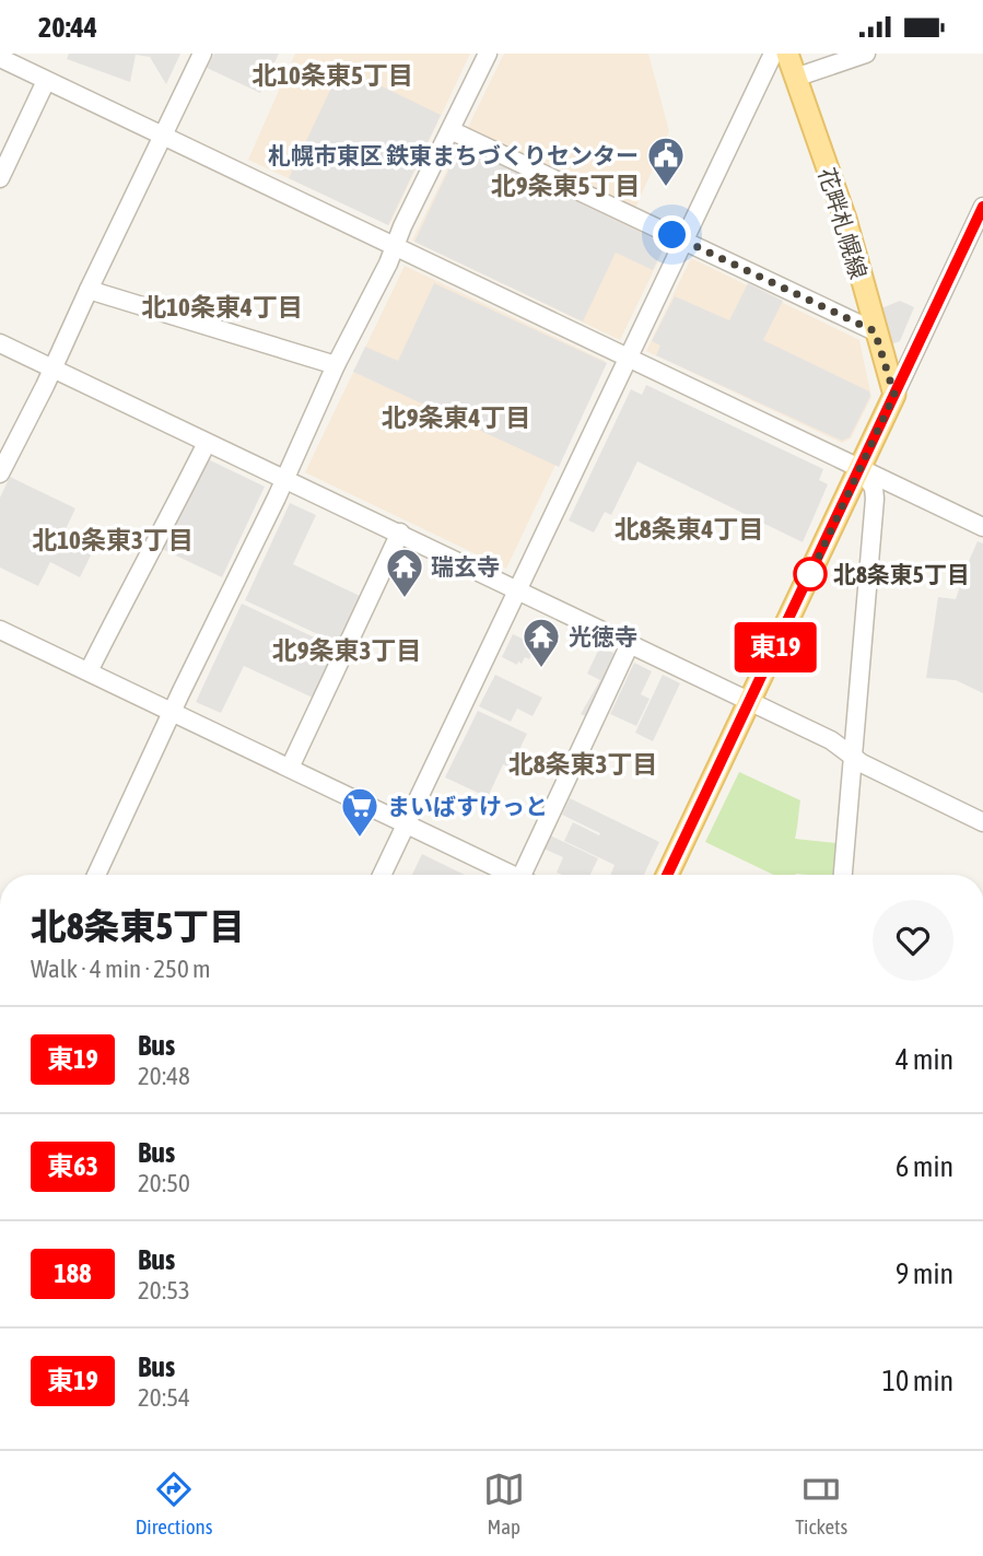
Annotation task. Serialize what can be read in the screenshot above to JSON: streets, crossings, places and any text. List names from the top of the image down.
{
  "streets": {
    "main road": ["花畔札幌線"]
  },
  "districts": [
    "北10条東5丁目",
    "北9条東5丁目",
    "北10条東4丁目",
    "北9条東4丁目",
    "北8条東4丁目",
    "北10条東3丁目",
    "北9条東3丁目",
    "北8条東3丁目"
  ],
  "places": {
    "public building": ["札幌市東区 鉄東まちづくりセンター"],
    "other": ["北8条東5丁目"],
    "temple": ["瑞玄寺", "光徳寺"],
    "supermarket": ["まいばすけっと"]
  },
  "lines": ["bus line 東19"],
  "page": {
    "status": "20:44",
    "on_map": "東19",
    "heading": ["北8条東5丁目", "Walk · 4 min · 250 m"],
    "list": [
      {
        "mark": "東19",
        "name": "Bus",
        "note": "20:48",
        "value": "4 min"
      },
      {
        "mark": "東63",
        "name": "Bus",
        "note": "20:50",
        "value": "6 min"
      },
      {
        "mark": "188",
        "name": "Bus",
        "note": "20:53",
        "value": "9 min"
      },
      {
        "mark": "東19",
        "name": "Bus",
        "note": "20:54",
        "value": "10 min"
      }
    ],
    "tabs": ["Directions", "Map", "Tickets"]
  }
}
